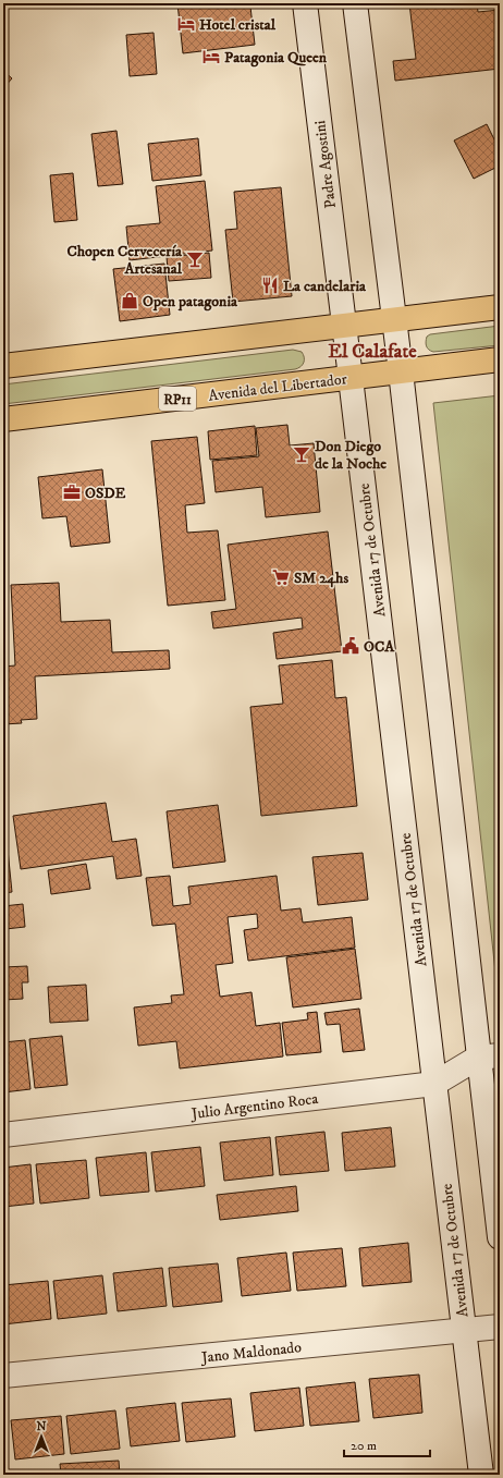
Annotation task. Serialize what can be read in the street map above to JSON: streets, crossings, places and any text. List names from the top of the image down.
{
  "streets": {
    "main road": [
      "Padre Agostini",
      "Avenida del Libertador",
      "RP11",
      "Avenida 17 de Octubre",
      "Julio Argentino Roca",
      "Jano Maldonado"
    ]
  },
  "crossings": [
    ["Padre Agostini", "Avenida 17 de Octubre"],
    ["Avenida del Libertador", "Avenida 17 de Octubre"],
    ["Avenida 17 de Octubre", "Julio Argentino Roca"],
    ["Avenida 17 de Octubre", "Jano Maldonado"]
  ],
  "districts": ["El Calafate"],
  "places": {
    "hotel": ["Hotel cristal", "Patagonia Queen"],
    "bar": ["Chopen Cervecería Artesanal", "Don Diego de la Noche"],
    "restaurant": ["La candelaria"],
    "shop": ["Open patagonia"],
    "office": ["OSDE"],
    "supermarket": ["SM 24hs"],
    "public building": ["OCA"]
  },
  "scale_bar": "20 m",
  "north": "top"
}
